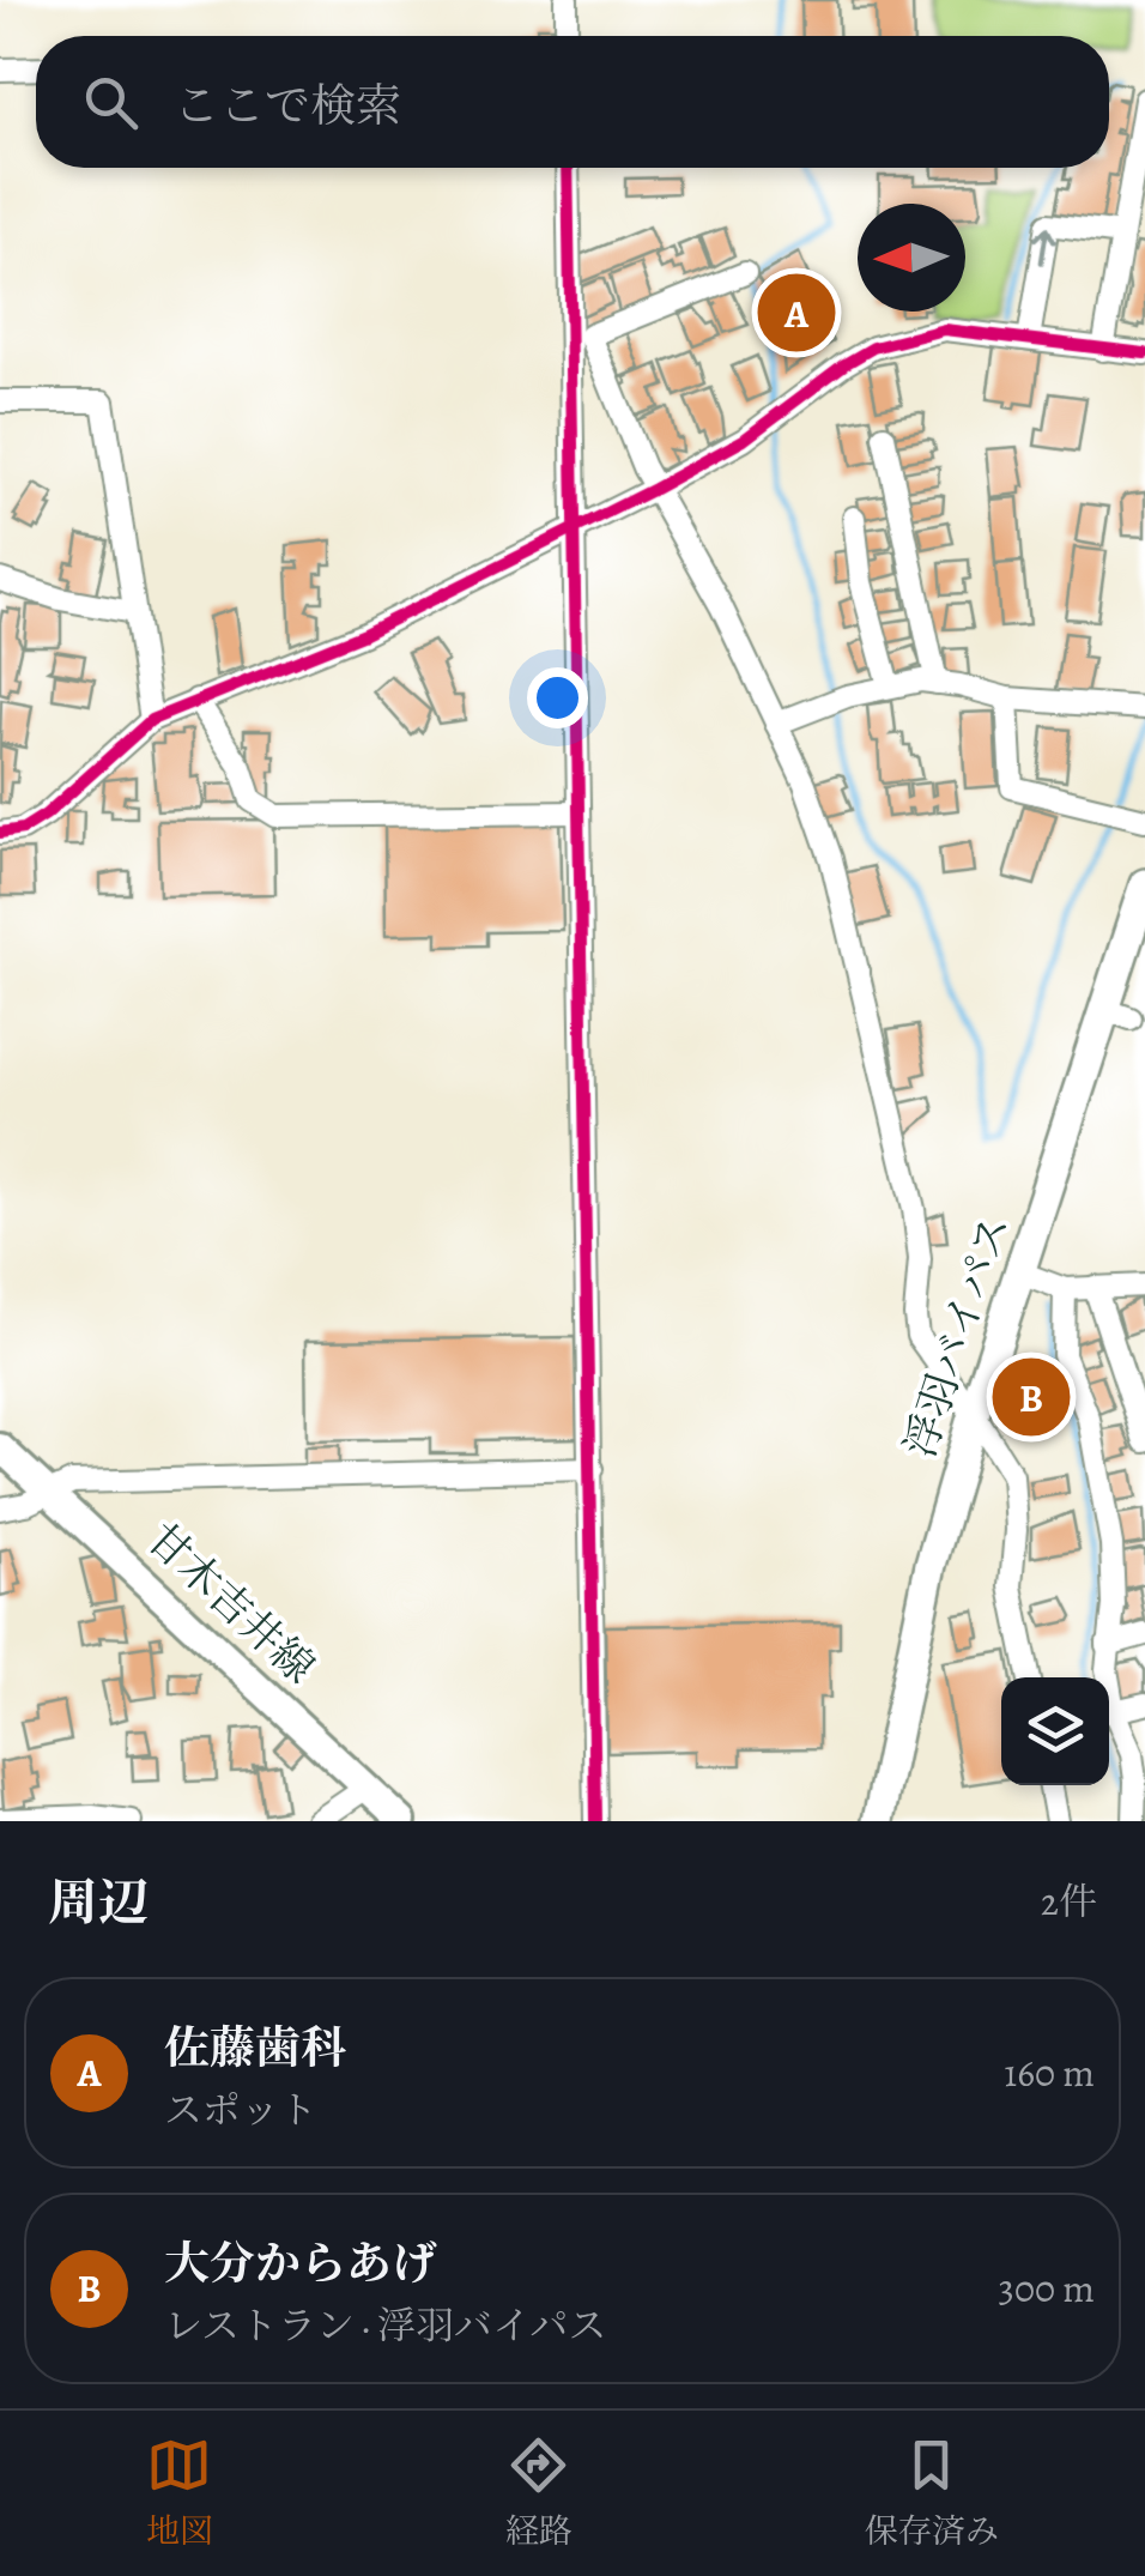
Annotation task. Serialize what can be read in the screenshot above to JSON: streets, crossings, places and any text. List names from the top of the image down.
{
  "streets": {
    "highway": ["浮羽バイパス"],
    "main road": ["甘木吉井線"]
  },
  "north": "left",
  "page": {
    "search": "ここで検索",
    "pins": ["A", "B"],
    "heading": ["周辺", "2件"],
    "list": [
      {
        "mark": "A",
        "name": "佐藤歯科",
        "note": "スポット",
        "value": "160 m"
      },
      {
        "mark": "B",
        "name": "大分からあげ",
        "note": "レストラン · 浮羽バイパス",
        "value": "300 m"
      }
    ],
    "nav": ["地図", "経路", "保存済み"]
  }
}
